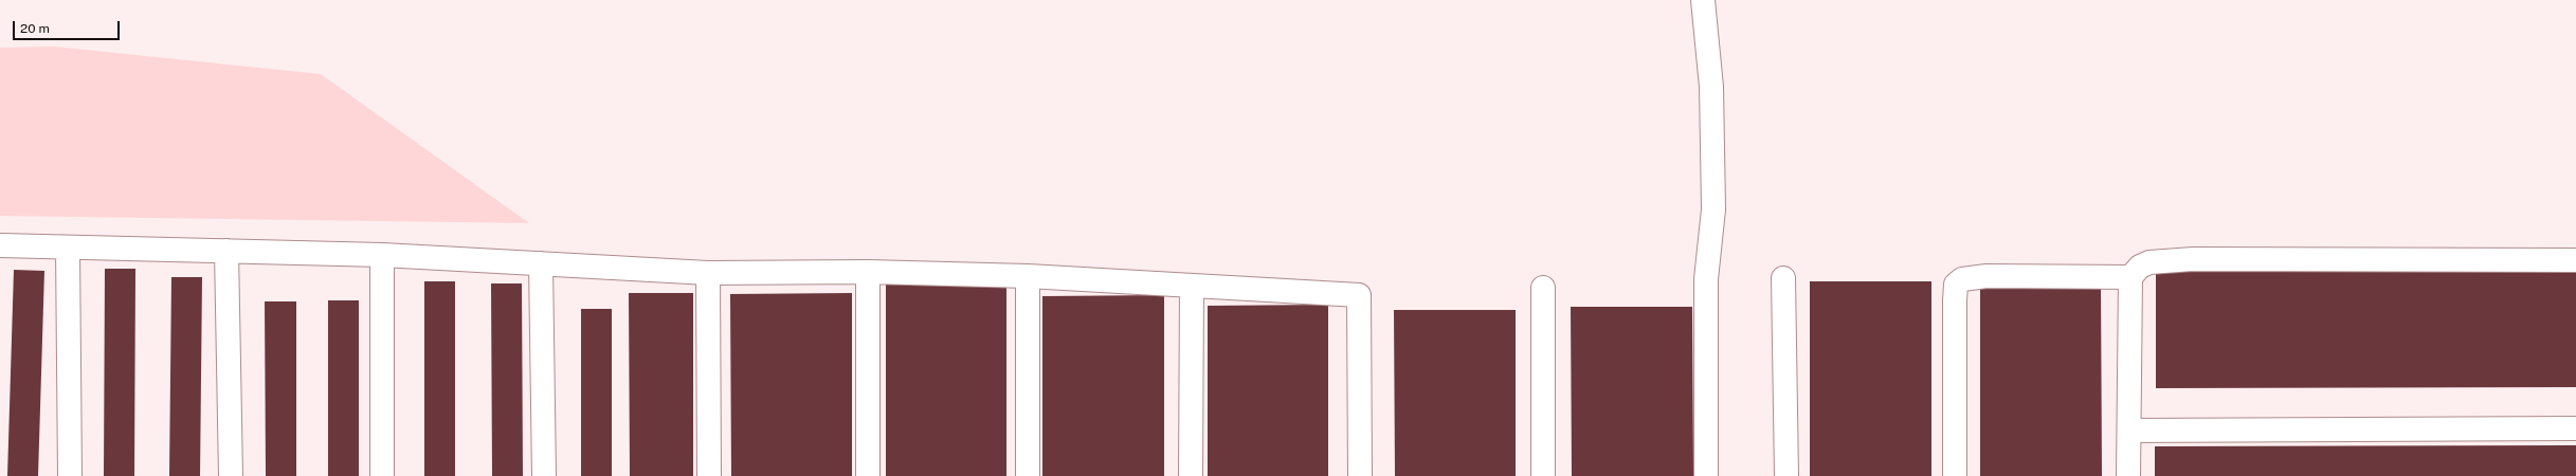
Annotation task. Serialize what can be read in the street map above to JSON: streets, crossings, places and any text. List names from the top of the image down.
{
  "scale_bar": "20 m"
}
